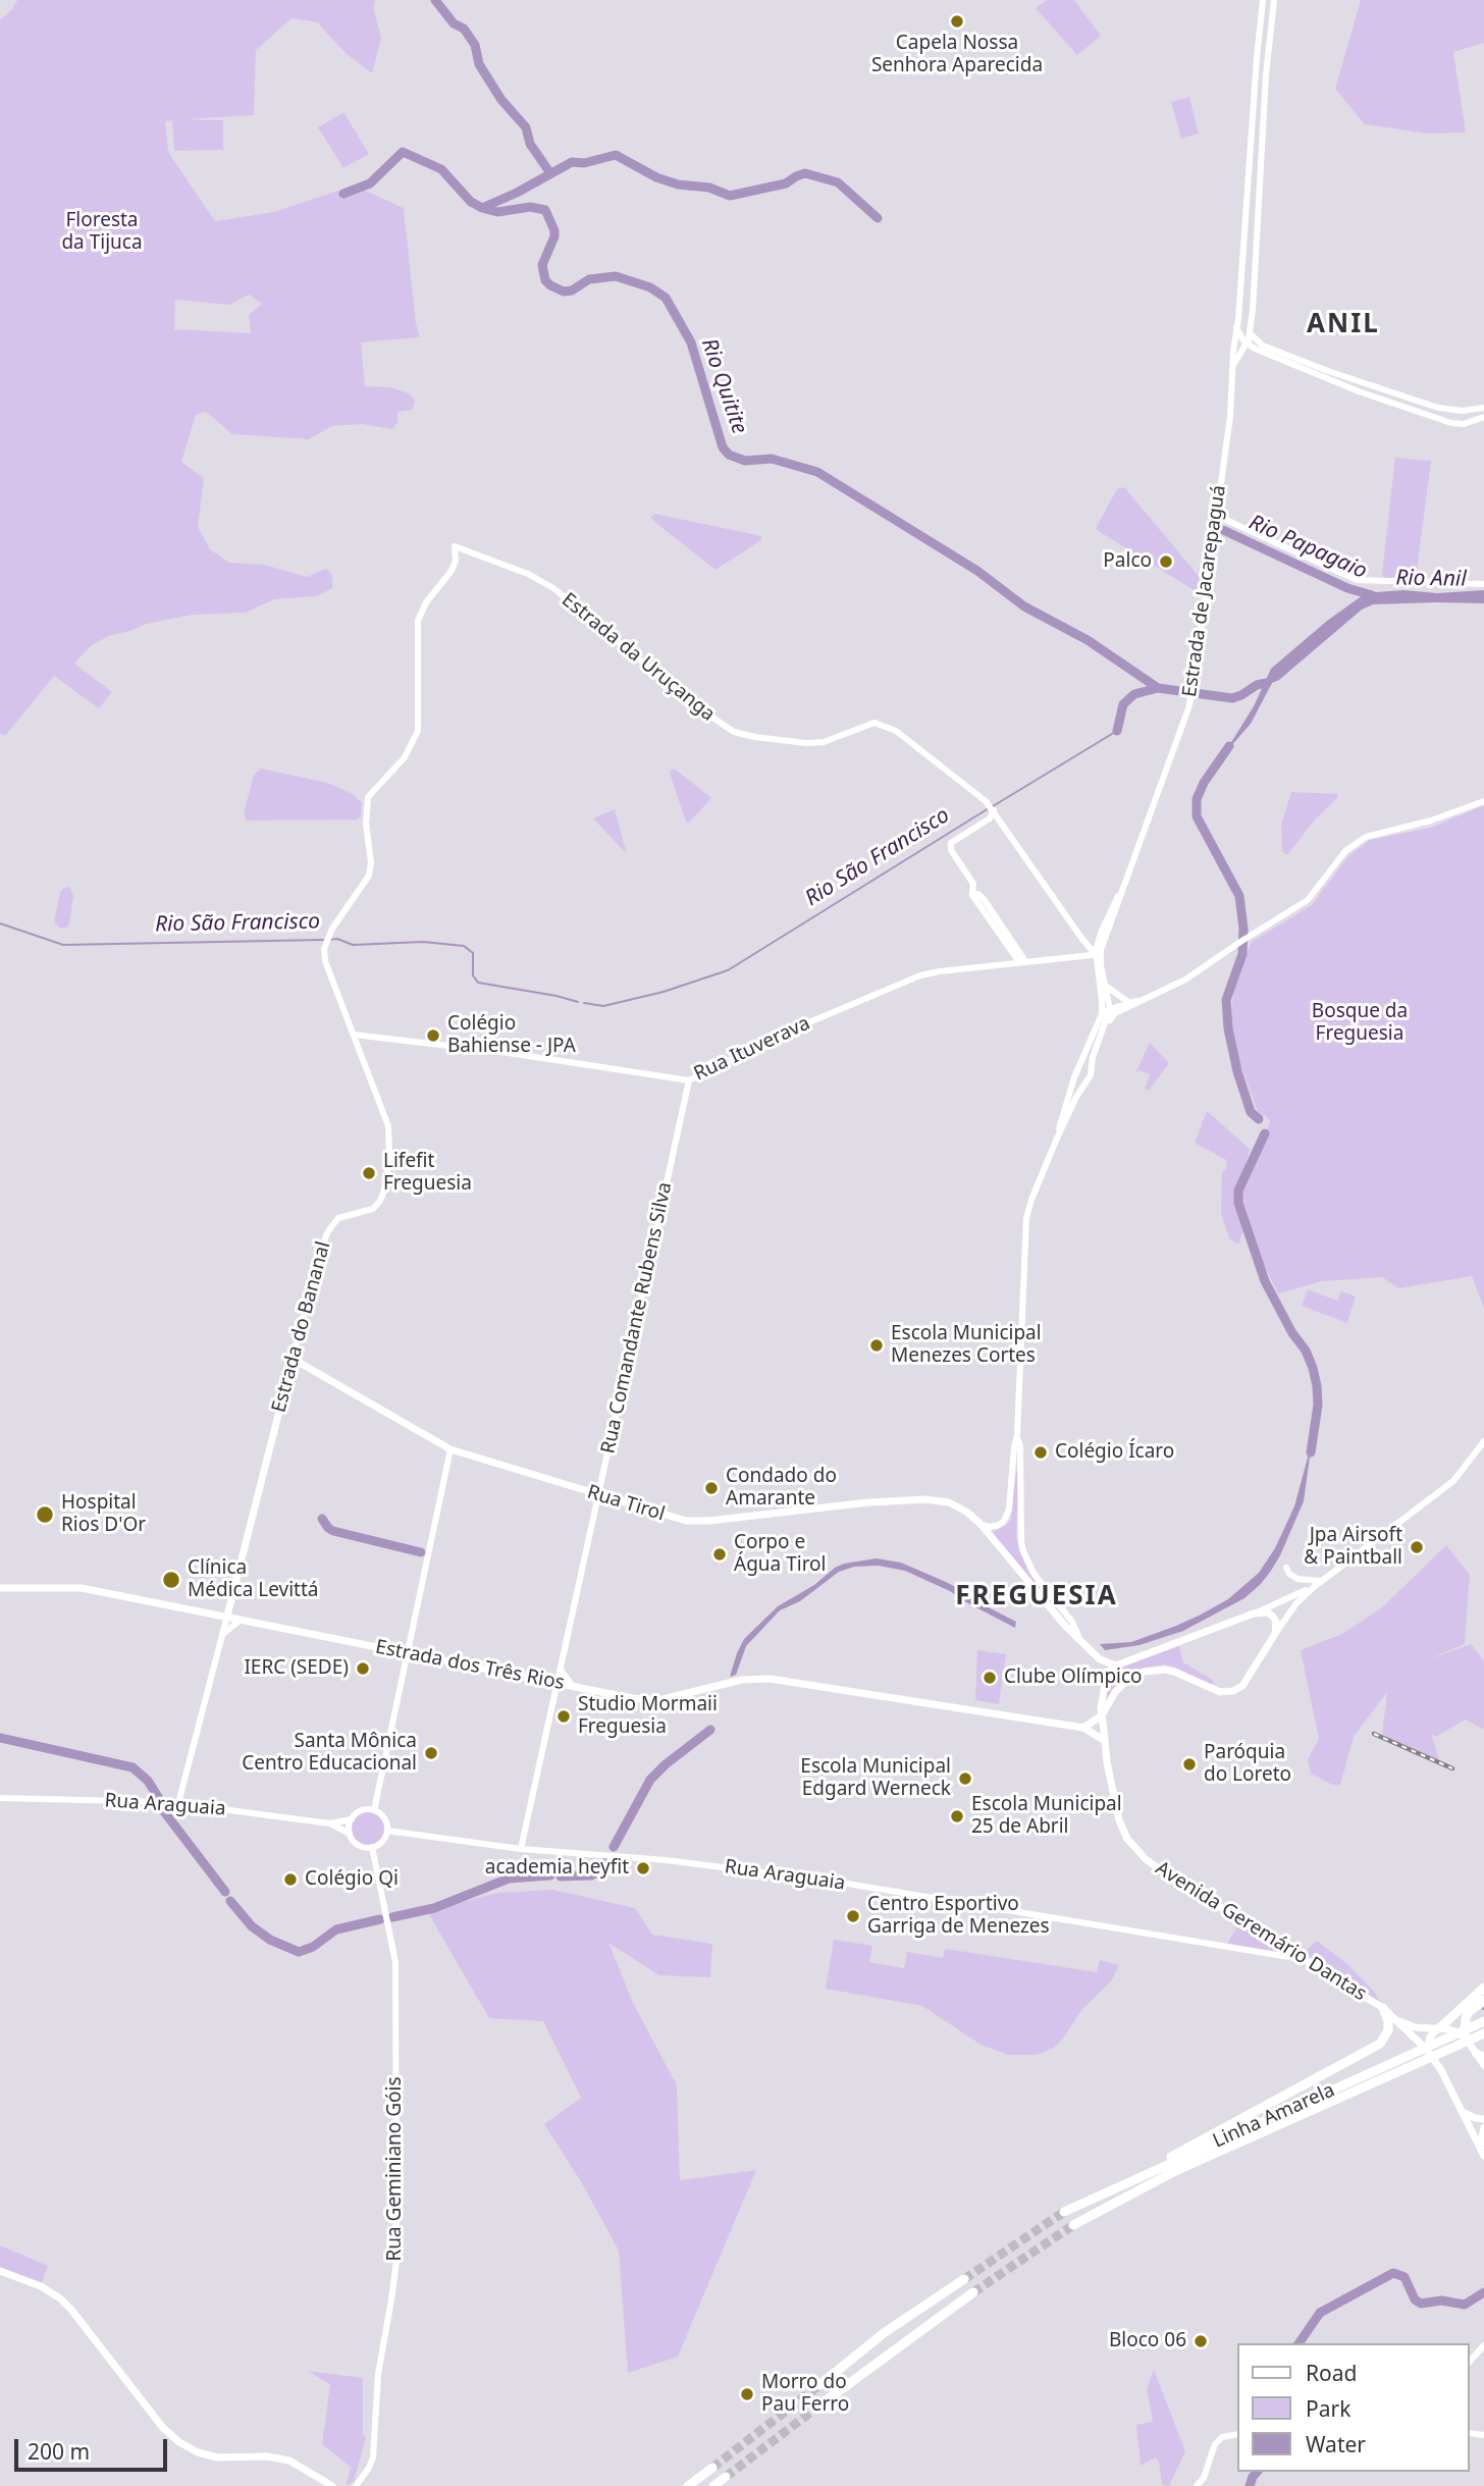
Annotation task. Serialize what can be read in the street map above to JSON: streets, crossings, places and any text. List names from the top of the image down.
{
  "streets": {
    "highway": ["Linha Amarela"],
    "main road": [
      "Estrada de Jacarepaguá",
      "Estrada do Bananal",
      "Rua Tirol",
      "Estrada dos Três Rios",
      "Avenida Geremário Dantas"
    ],
    "street": [
      "Estrada da Uruçanga",
      "Rua Ituverava",
      "Rua Comandante Rubens Silva",
      "Rua Araguaia",
      "Rua Geminiano Góis"
    ]
  },
  "crossings": [
    ["Estrada de Jacarepaguá", "Estrada da Uruçanga"],
    ["Estrada de Jacarepaguá", "Rua Ituverava"],
    ["Estrada de Jacarepaguá", "Rua Tirol"],
    ["Estrada de Jacarepaguá", "Avenida Geremário Dantas"],
    ["Estrada da Uruçanga", "Rua Ituverava"],
    ["Estrada da Uruçanga", "Estrada do Bananal"],
    ["Rua Ituverava", "Rua Comandante Rubens Silva"],
    ["Rua Ituverava", "Estrada do Bananal"],
    ["Rua Comandante Rubens Silva", "Rua Tirol"],
    ["Rua Comandante Rubens Silva", "Estrada dos Três Rios"],
    ["Rua Comandante Rubens Silva", "Rua Araguaia"],
    ["Estrada do Bananal", "Rua Tirol"],
    ["Estrada do Bananal", "Estrada dos Três Rios"],
    ["Estrada do Bananal", "Rua Araguaia"],
    ["Estrada dos Três Rios", "Avenida Geremário Dantas"],
    ["Rua Araguaia", "Avenida Geremário Dantas"],
    ["Rua Araguaia", "Rua Geminiano Góis"]
  ],
  "districts": ["ANIL", "FREGUESIA"],
  "water": [
    "Rio Quitite",
    "Rio Papagaio",
    "Rio Anil",
    "Rio São Francisco"
  ],
  "parks": ["Floresta da Tijuca", "Bosque da Freguesia"],
  "places": [
    "Capela Nossa Senhora Aparecida",
    "Palco",
    "Colégio Bahiense - JPA",
    "Lifefit Freguesia",
    "Escola Municipal Menezes Cortes",
    "Colégio Ícaro",
    "Condado do Amarante",
    "Hospital Rios D'Or",
    "Jpa Airsoft & Paintball",
    "Corpo e Água Tirol",
    "Clínica Médica Levittá",
    "IERC (SEDE)",
    "Clube Olímpico",
    "Studio Mormaii Freguesia",
    "Santa Mônica Centro Educacional",
    "Paróquia do Loreto",
    "Escola Municipal Edgard Werneck",
    "Escola Municipal 25 de Abril",
    "academia heyfit",
    "Colégio Qi",
    "Centro Esportivo Garriga de Menezes",
    "Bloco 06",
    "Morro do Pau Ferro"
  ],
  "legend": ["Road", "Park", "Water"],
  "scale_bar": "200 m"
}
